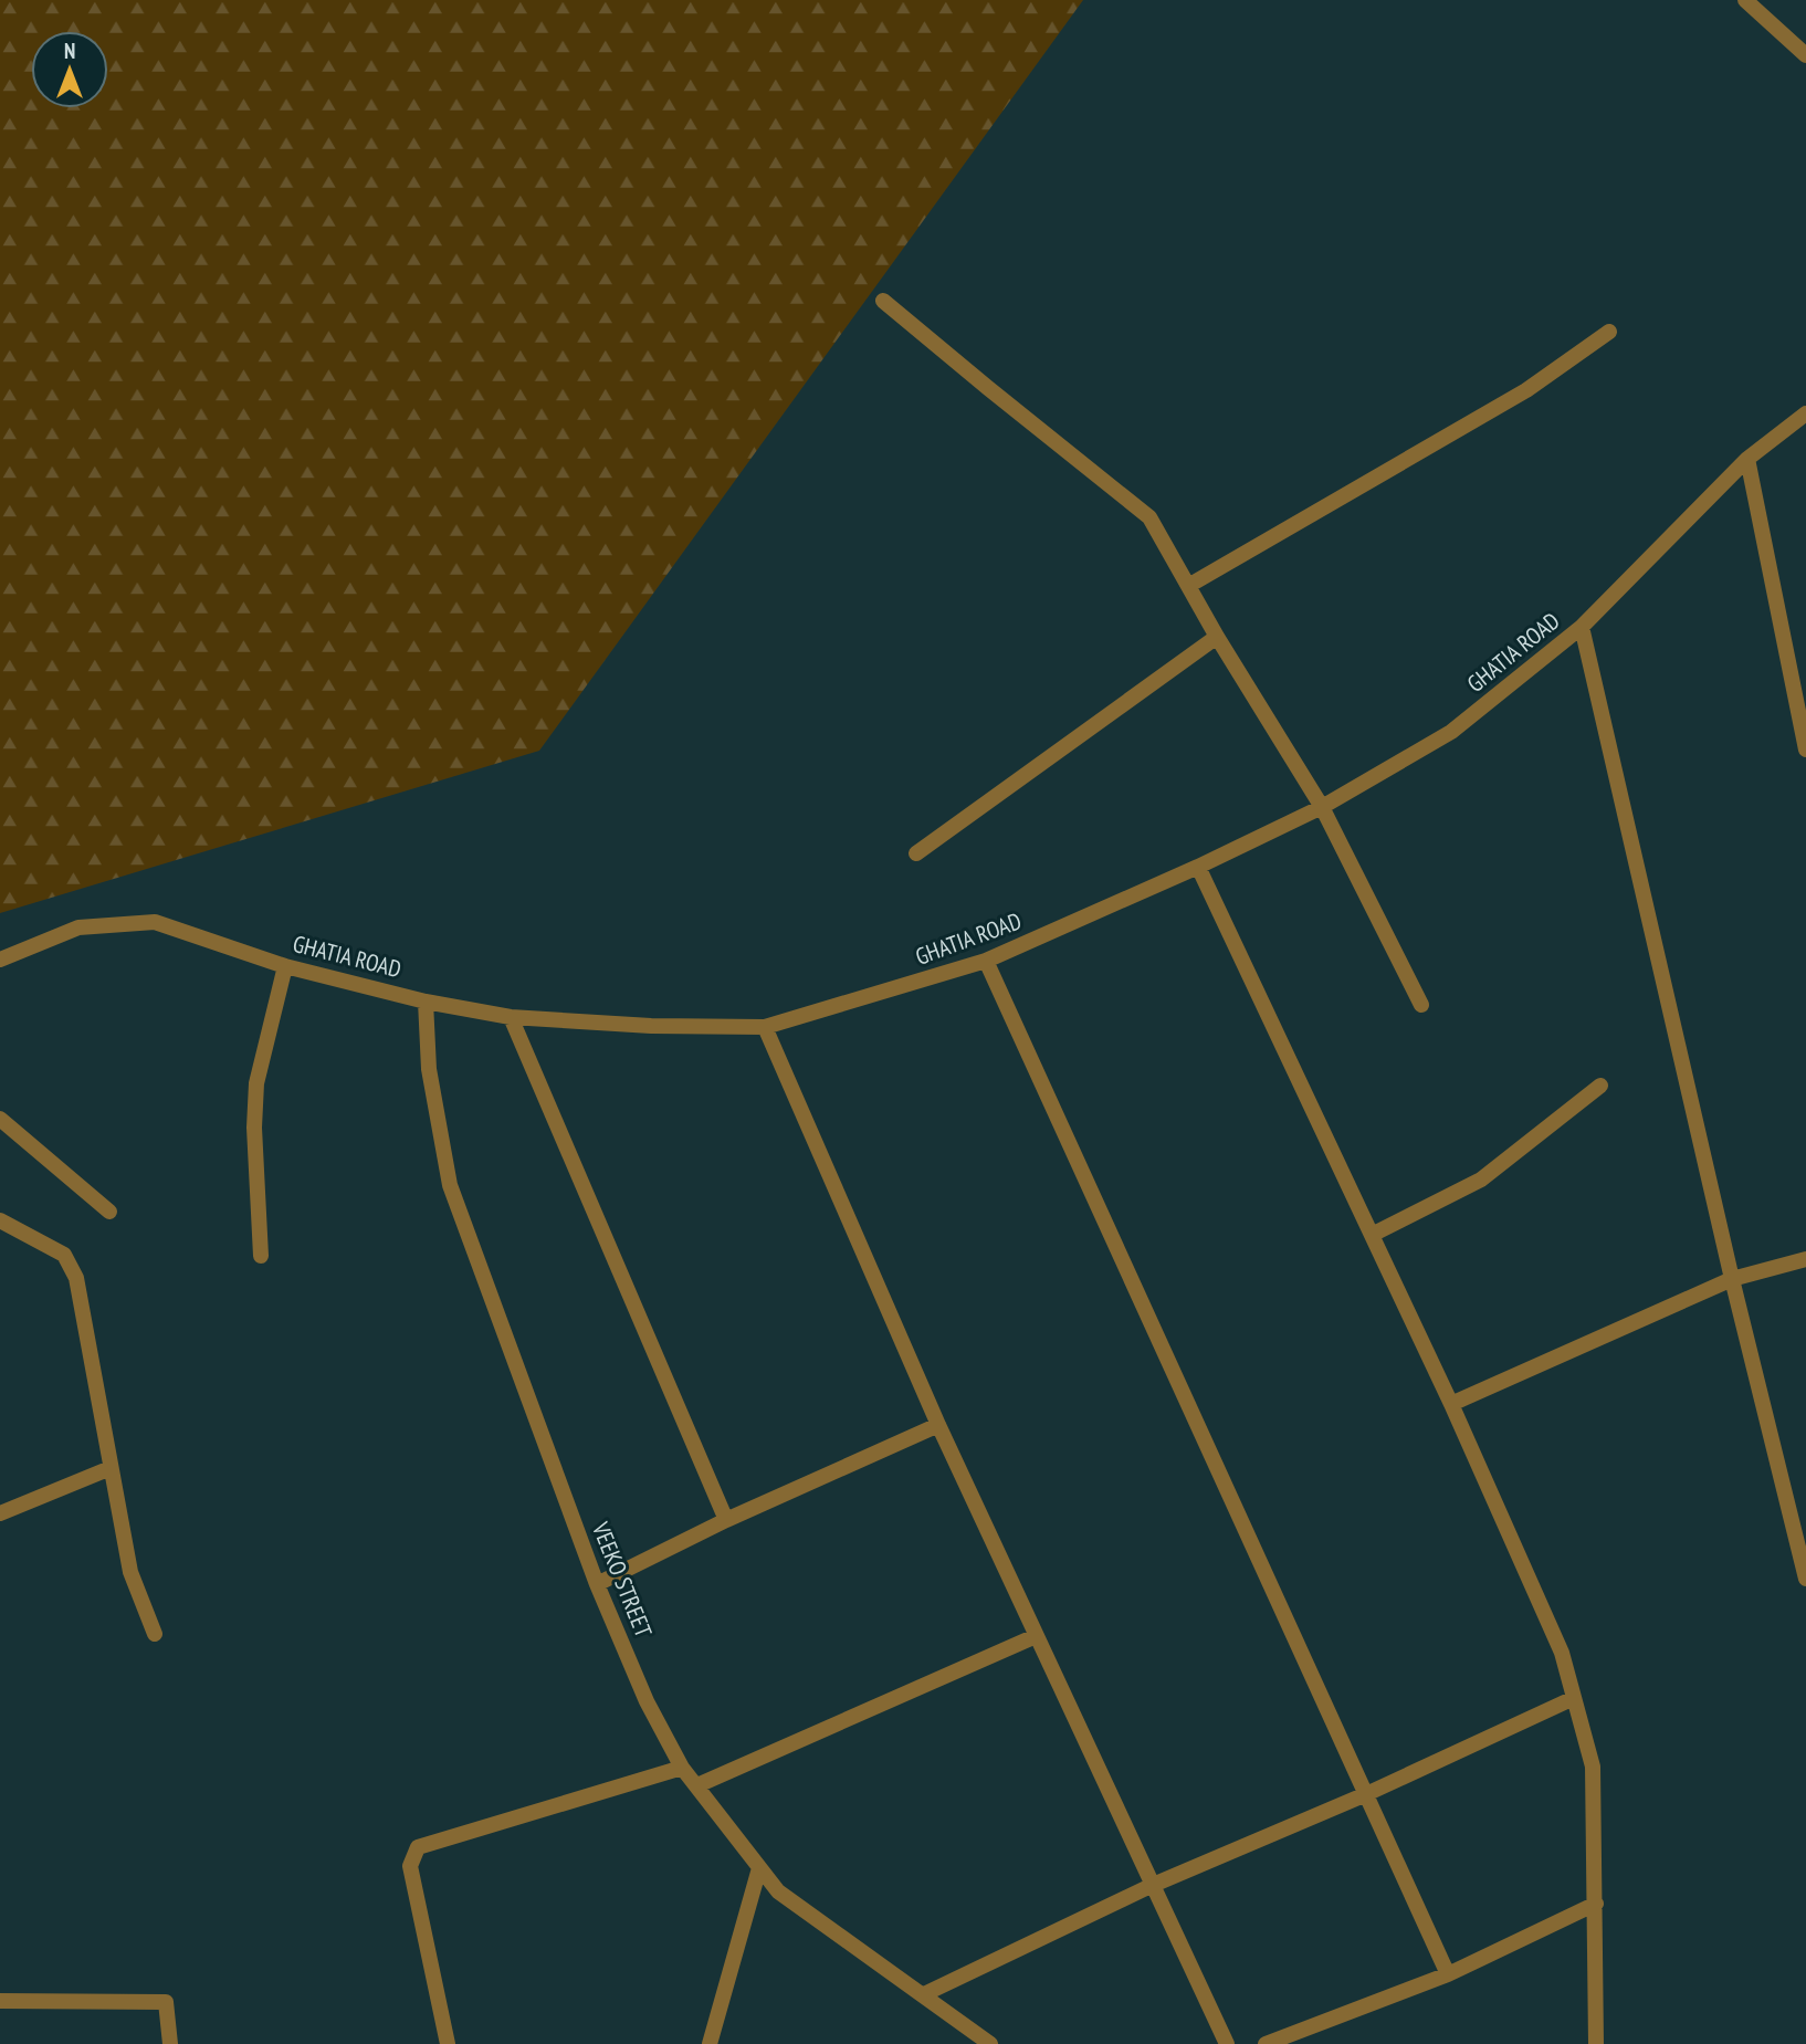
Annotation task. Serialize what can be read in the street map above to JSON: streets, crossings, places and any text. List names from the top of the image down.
{
  "streets": {
    "street": ["GHATIA ROAD", "VEEKO STREET"]
  },
  "crossings": [
    ["GHATIA ROAD", "VEEKO STREET"]
  ],
  "north": "top"
}
